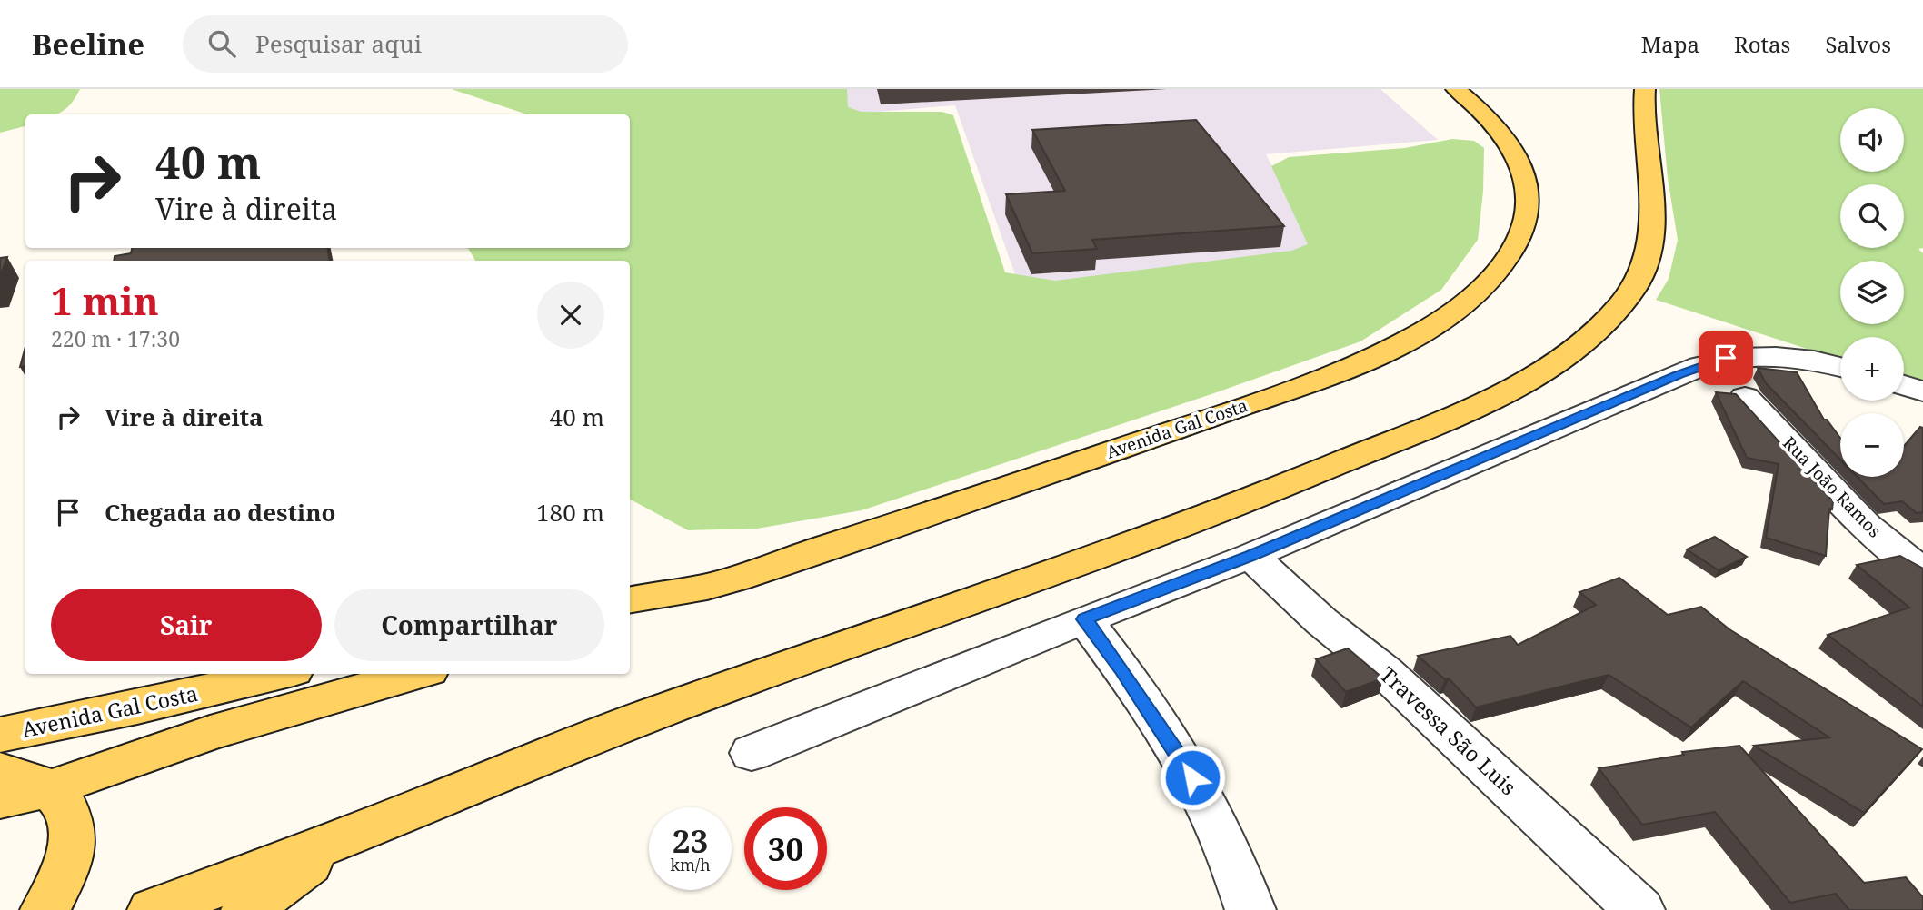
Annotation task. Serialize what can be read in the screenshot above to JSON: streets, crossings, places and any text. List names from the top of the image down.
{
  "streets": {
    "main road": ["Avenida Gal Costa"],
    "street": ["Rua João Ramos", "Travessa São Luis"]
  },
  "page": {
    "header": "Beeline",
    "search": "Pesquisar aqui",
    "nav": ["Mapa", "Rotas", "Salvos"],
    "map_buttons": ["+", "−"],
    "turn": ["40 m", "Vire à direita"],
    "heading": ["1 min", "220 m · 17:30"],
    "list": [
      {
        "name": "Vire à direita",
        "value": "40 m"
      },
      {
        "name": "Chegada ao destino",
        "value": "180 m"
      }
    ],
    "buttons": ["Sair", "Compartilhar"],
    "speed": "23 km/h",
    "limit": "30"
  }
}
